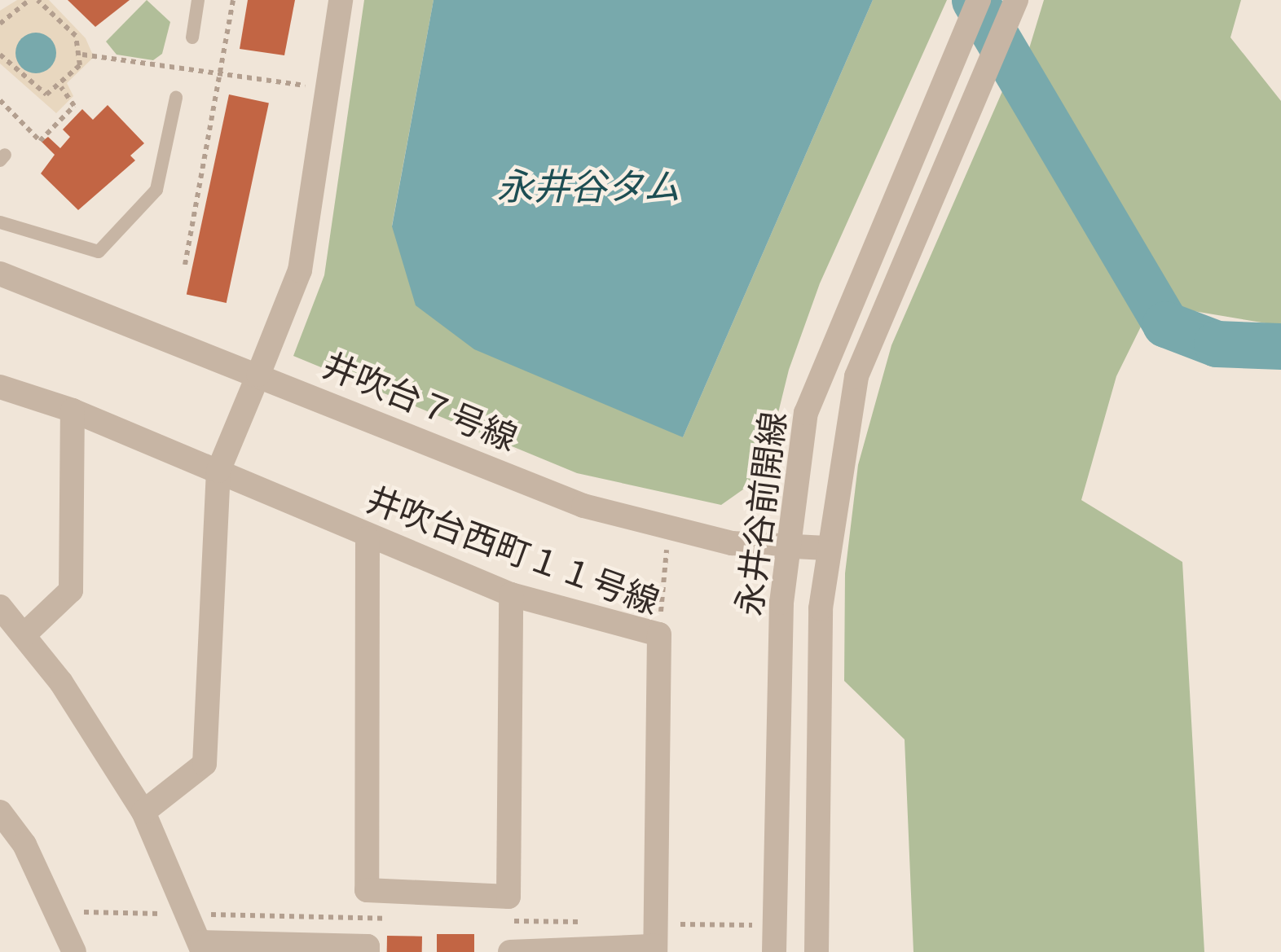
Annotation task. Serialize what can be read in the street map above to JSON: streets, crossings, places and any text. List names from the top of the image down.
{
  "streets": {
    "street": ["井吹台７号線", "永井谷前開線", "井吹台西町１１号線"]
  },
  "crossings": [
    ["井吹台７号線", "永井谷前開線"]
  ],
  "water": ["永井谷タム"]
}
